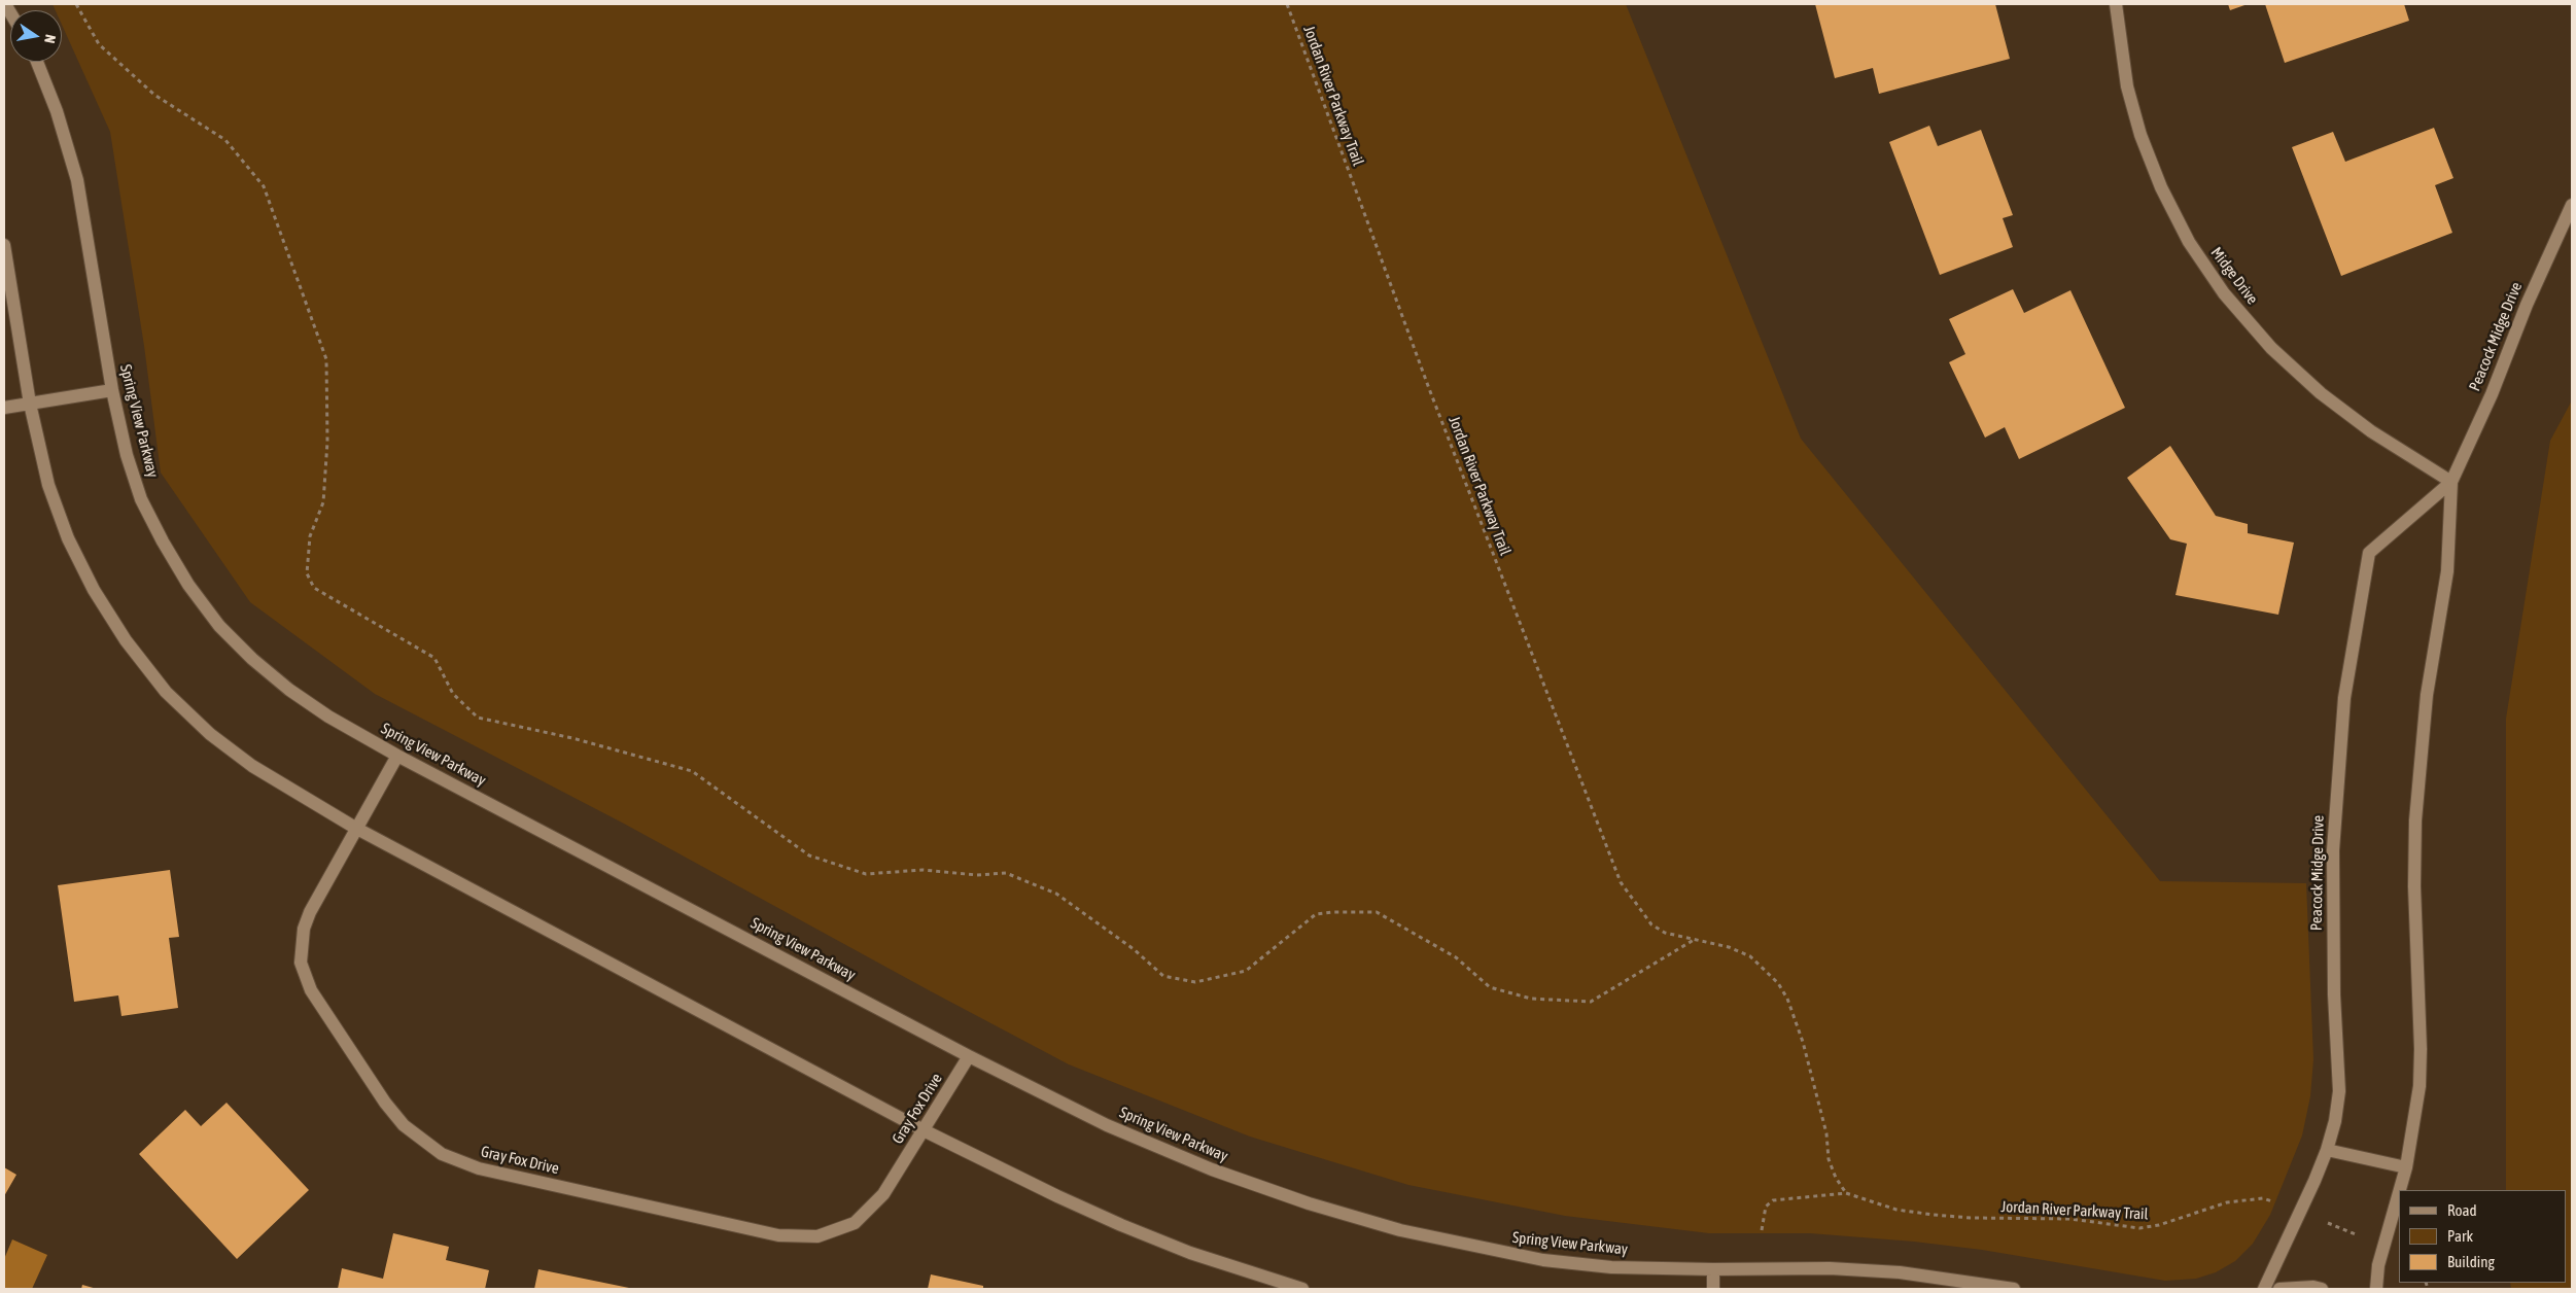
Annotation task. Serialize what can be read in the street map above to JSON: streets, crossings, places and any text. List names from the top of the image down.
{
  "streets": {
    "street": [
      "Midge Drive",
      "Peacock Midge Drive",
      "Spring View Parkway",
      "Gray Fox Drive"
    ],
    "path": ["Jordan River Parkway Trail"]
  },
  "crossings": [
    ["Jordan River Parkway Trail", "Peacock Midge Drive"],
    ["Midge Drive", "Peacock Midge Drive"],
    ["Spring View Parkway", "Gray Fox Drive"]
  ],
  "legend": ["Road", "Park", "Building"],
  "north": "right"
}
